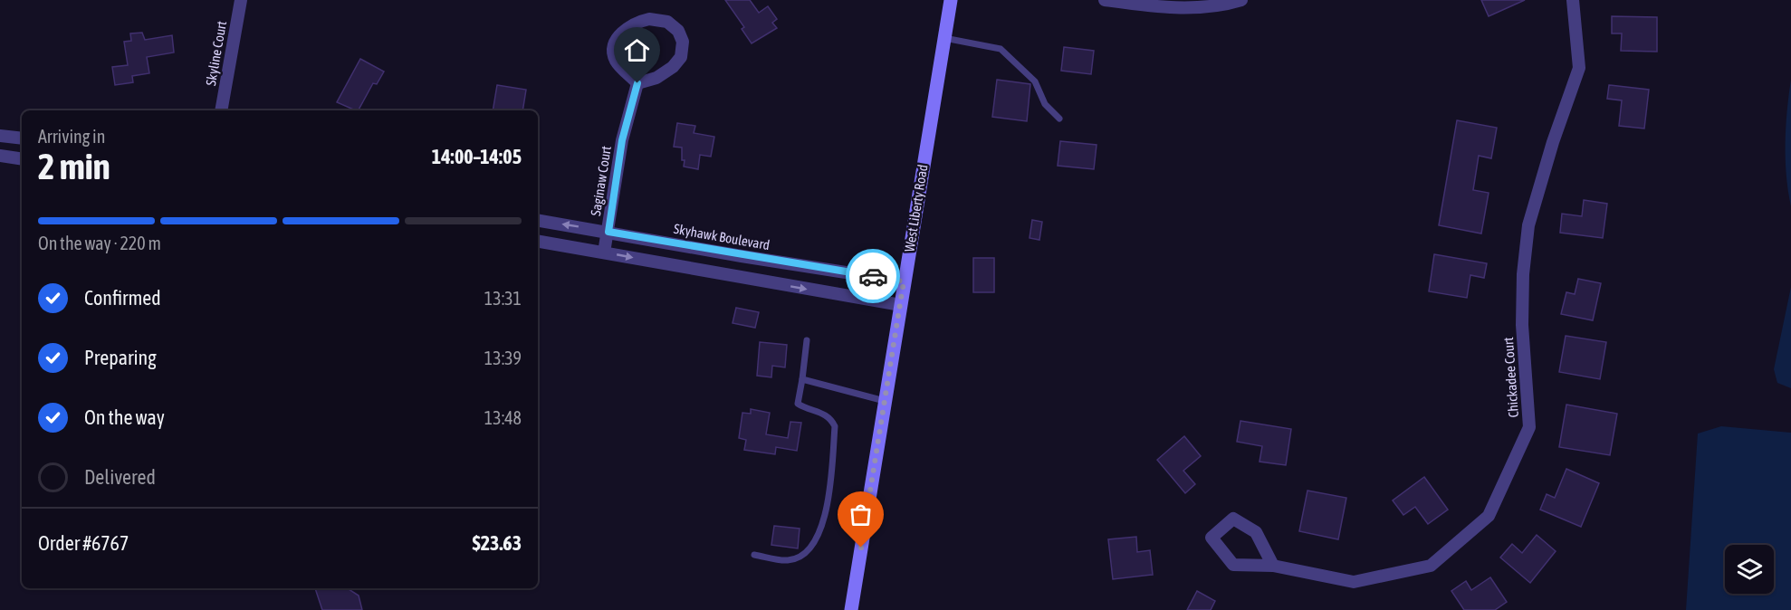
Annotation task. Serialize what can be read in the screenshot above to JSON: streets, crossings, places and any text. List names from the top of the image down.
{
  "streets": {
    "main road": ["West Liberty Road"],
    "street": [
      "Skyline Court",
      "Saginaw Court",
      "Skyhawk Boulevard",
      "Chickadee Court"
    ]
  },
  "crossings": [
    ["Saginaw Court", "Skyhawk Boulevard"],
    ["West Liberty Road", "Skyhawk Boulevard"]
  ],
  "page": {
    "heading": ["2 min", "Arriving in", "14:00–14:05"],
    "panel": ["Order #6767", "$23.63"],
    "bar": "On the way · 220 m",
    "list": [
      ["Confirmed", "13:31"],
      ["Preparing", "13:39"],
      ["On the way", "13:48"],
      "Delivered"
    ]
  }
}
